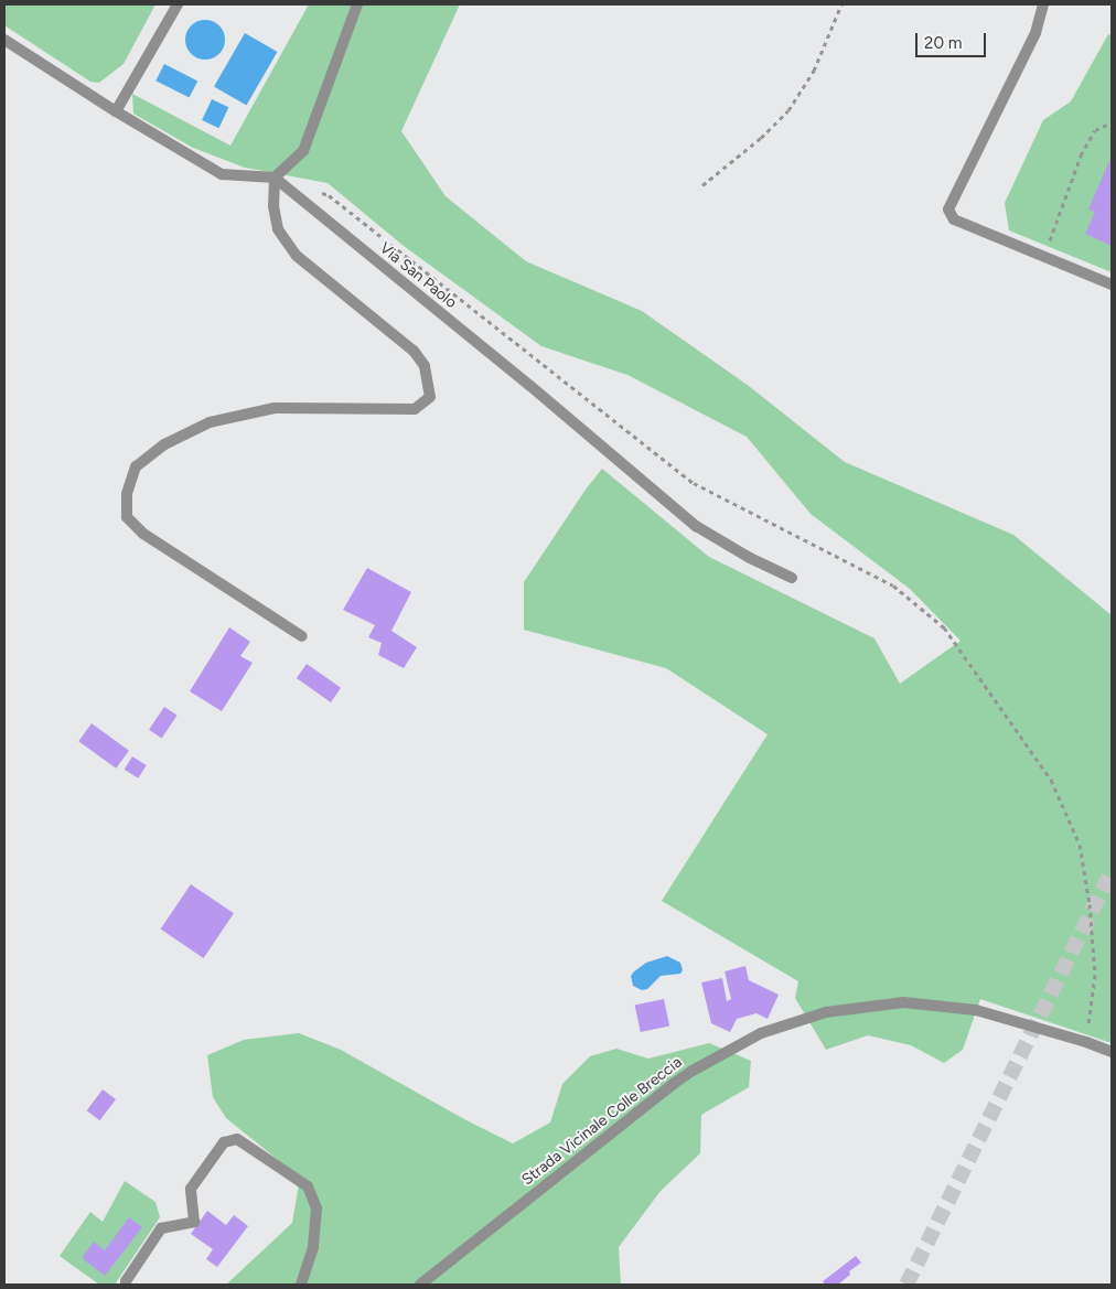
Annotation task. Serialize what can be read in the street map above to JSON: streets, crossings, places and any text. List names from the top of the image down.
{
  "streets": {
    "street": ["Via San Paolo", "Strada Vicinale Colle Breccia"]
  },
  "scale_bar": "20 m"
}
